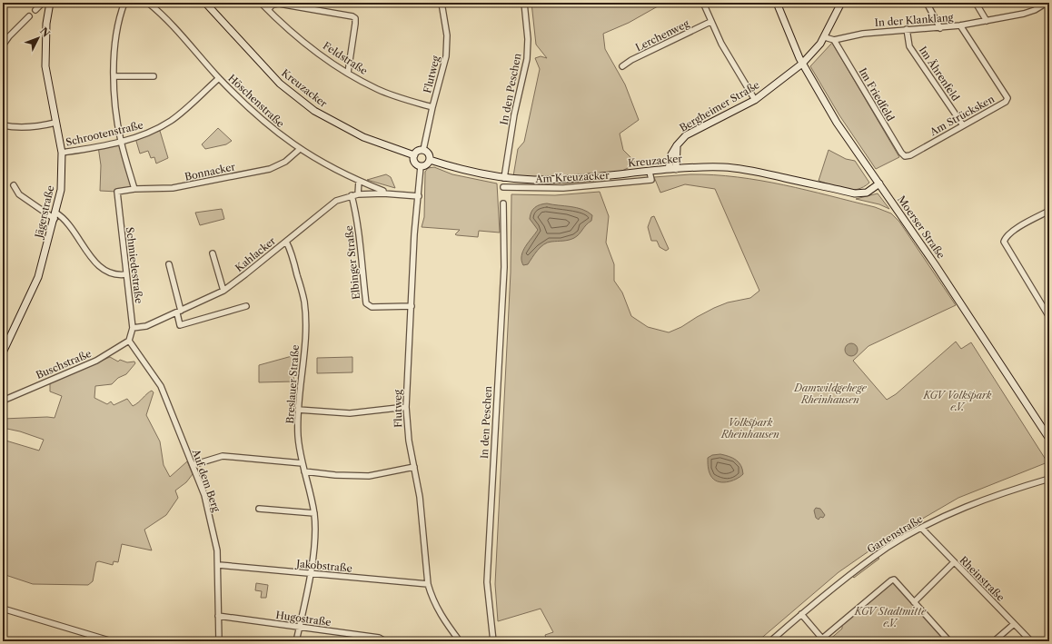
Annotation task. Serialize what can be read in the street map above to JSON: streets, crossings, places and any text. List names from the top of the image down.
{
  "streets": {
    "street": [
      "In der Klanklang",
      "Lerchenweg",
      "Feldstraße",
      "Im Ährenfeld",
      "Flutweg",
      "Kreuzacker",
      "In den Peschen",
      "Im Friedfeld",
      "Höschenstraße",
      "Bergheimer Straße",
      "Am Strücksken",
      "Schrootenstraße",
      "Bonnacker",
      "Am Kreuzacker",
      "Jägerstraße",
      "Moerser Straße",
      "Kahlacker",
      "Elbinger Straße",
      "Schmiedestraße",
      "Buschstraße",
      "Breslauer Straße",
      "Auf dem Berg",
      "Gartenstraße",
      "Jakobstraße",
      "Rheinstraße",
      "Hugostraße"
    ]
  },
  "crossings": [
    ["In der Klanklang", "Im Ährenfeld"],
    ["In der Klanklang", "Im Friedfeld"],
    ["In der Klanklang", "Bergheimer Straße"],
    ["In der Klanklang", "Am Strücksken"],
    ["Feldstraße", "Flutweg"],
    ["Im Ährenfeld", "Am Strücksken"],
    ["Flutweg", "Kreuzacker"],
    ["Flutweg", "Kahlacker"],
    ["Flutweg", "Elbinger Straße"],
    ["Flutweg", "Jakobstraße"],
    ["Kreuzacker", "In den Peschen"],
    ["Kreuzacker", "Bergheimer Straße"],
    ["Kreuzacker", "Am Kreuzacker"],
    ["Kreuzacker", "Moerser Straße"],
    ["Im Friedfeld", "Am Strücksken"],
    ["Höschenstraße", "Schrootenstraße"],
    ["Höschenstraße", "Bonnacker"],
    ["Höschenstraße", "Kahlacker"],
    ["Bergheimer Straße", "Moerser Straße"],
    ["Schrootenstraße", "Jägerstraße"],
    ["Bonnacker", "Schmiedestraße"],
    ["Kahlacker", "Elbinger Straße"],
    ["Kahlacker", "Schmiedestraße"],
    ["Kahlacker", "Breslauer Straße"],
    ["Schmiedestraße", "Buschstraße"],
    ["Schmiedestraße", "Auf dem Berg"],
    ["Buschstraße", "Auf dem Berg"],
    ["Breslauer Straße", "Jakobstraße"],
    ["Breslauer Straße", "Hugostraße"],
    ["Auf dem Berg", "Jakobstraße"],
    ["Auf dem Berg", "Hugostraße"],
    ["Gartenstraße", "Rheinstraße"]
  ],
  "parks": [
    "Damwildgehege Rheinhausen",
    "KGV Volkspark e.V.",
    "Volkspark Rheinhausen",
    "KGV Stadtmitte e.V."
  ],
  "north": "top right"
}
